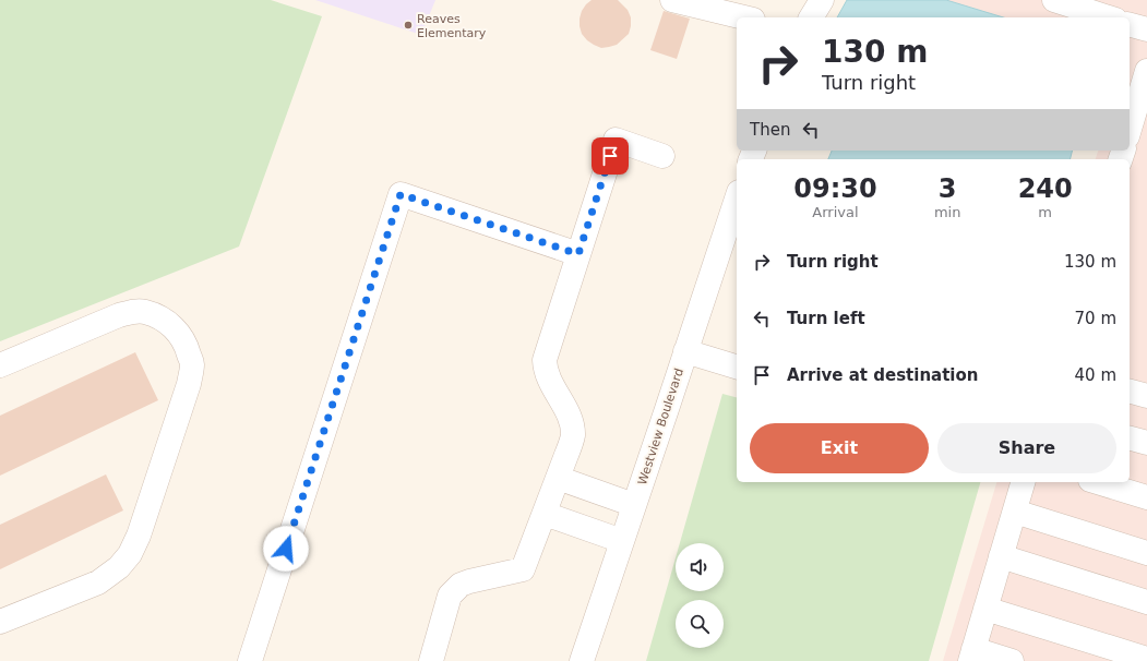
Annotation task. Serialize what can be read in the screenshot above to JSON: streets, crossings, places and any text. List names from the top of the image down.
{
  "streets": {
    "street": ["Westview Boulevard"]
  },
  "places": ["Reaves Elementary"],
  "page": {
    "turn": ["130 m", "Turn right"],
    "then": "Then",
    "eta": [
      "09:30",
      "Arrival",
      "3",
      "min",
      "240",
      "m"
    ],
    "list": [
      {
        "name": "Turn right",
        "value": "130 m"
      },
      {
        "name": "Turn left",
        "value": "70 m"
      },
      {
        "name": "Arrive at destination",
        "value": "40 m"
      }
    ],
    "buttons": ["Exit", "Share"]
  }
}
